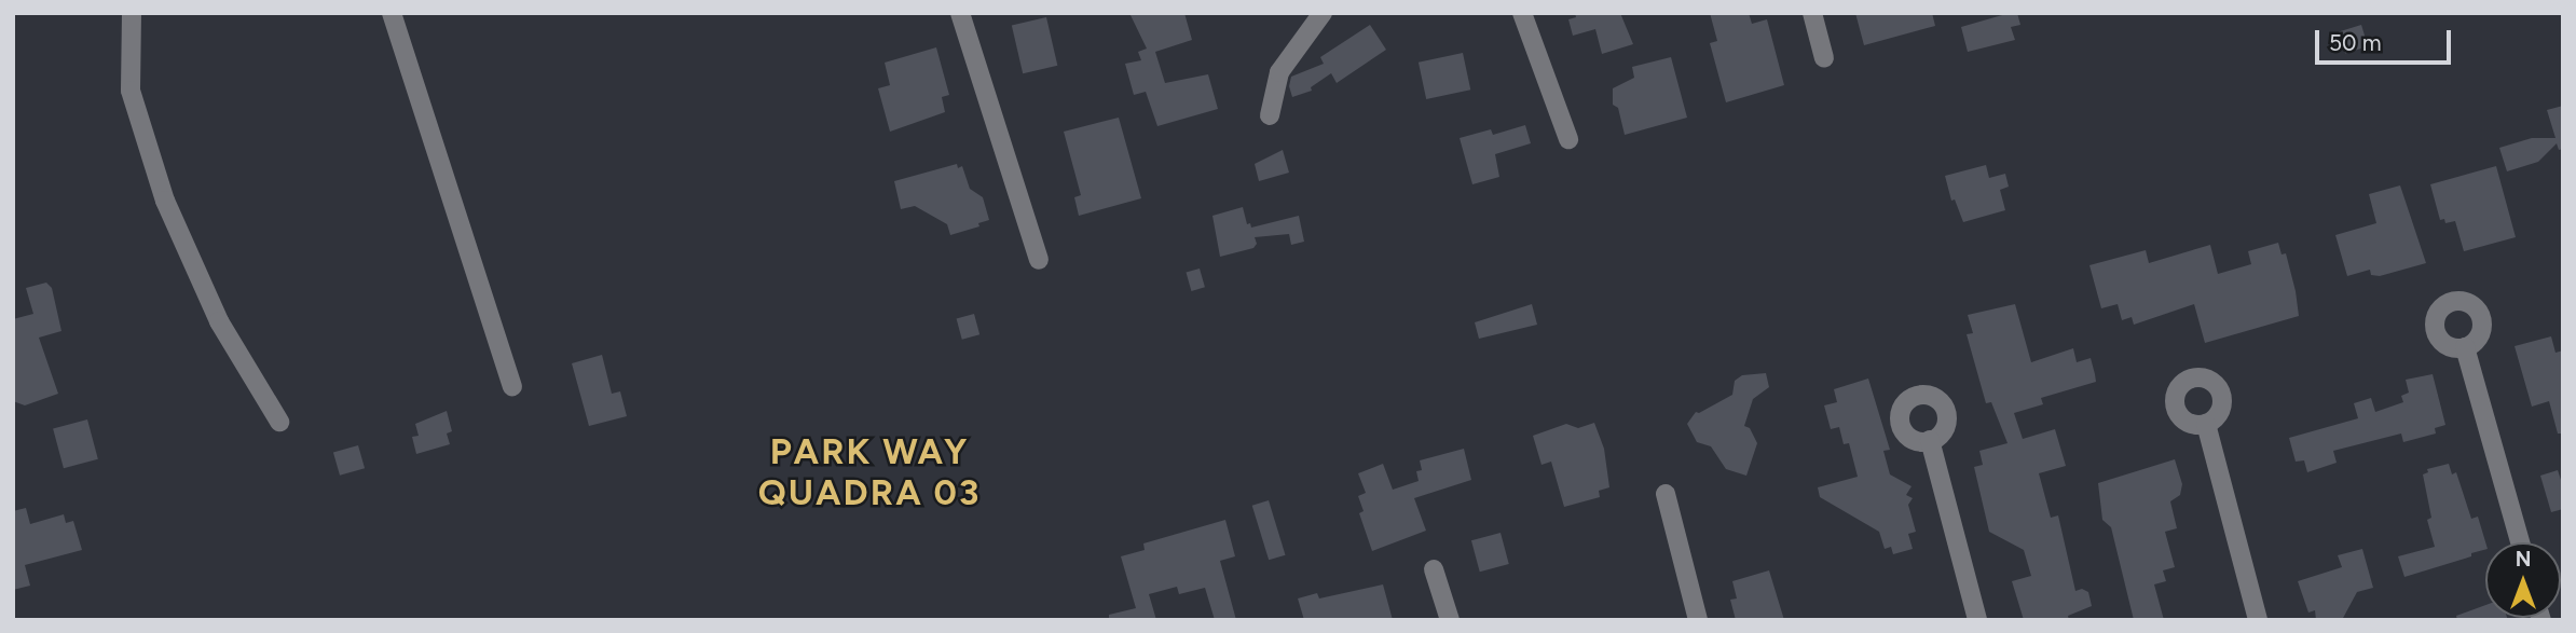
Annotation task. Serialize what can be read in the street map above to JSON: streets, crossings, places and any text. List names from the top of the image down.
{
  "districts": ["PARK WAY QUADRA 03"],
  "scale_bar": "50 m",
  "north": "top"
}
